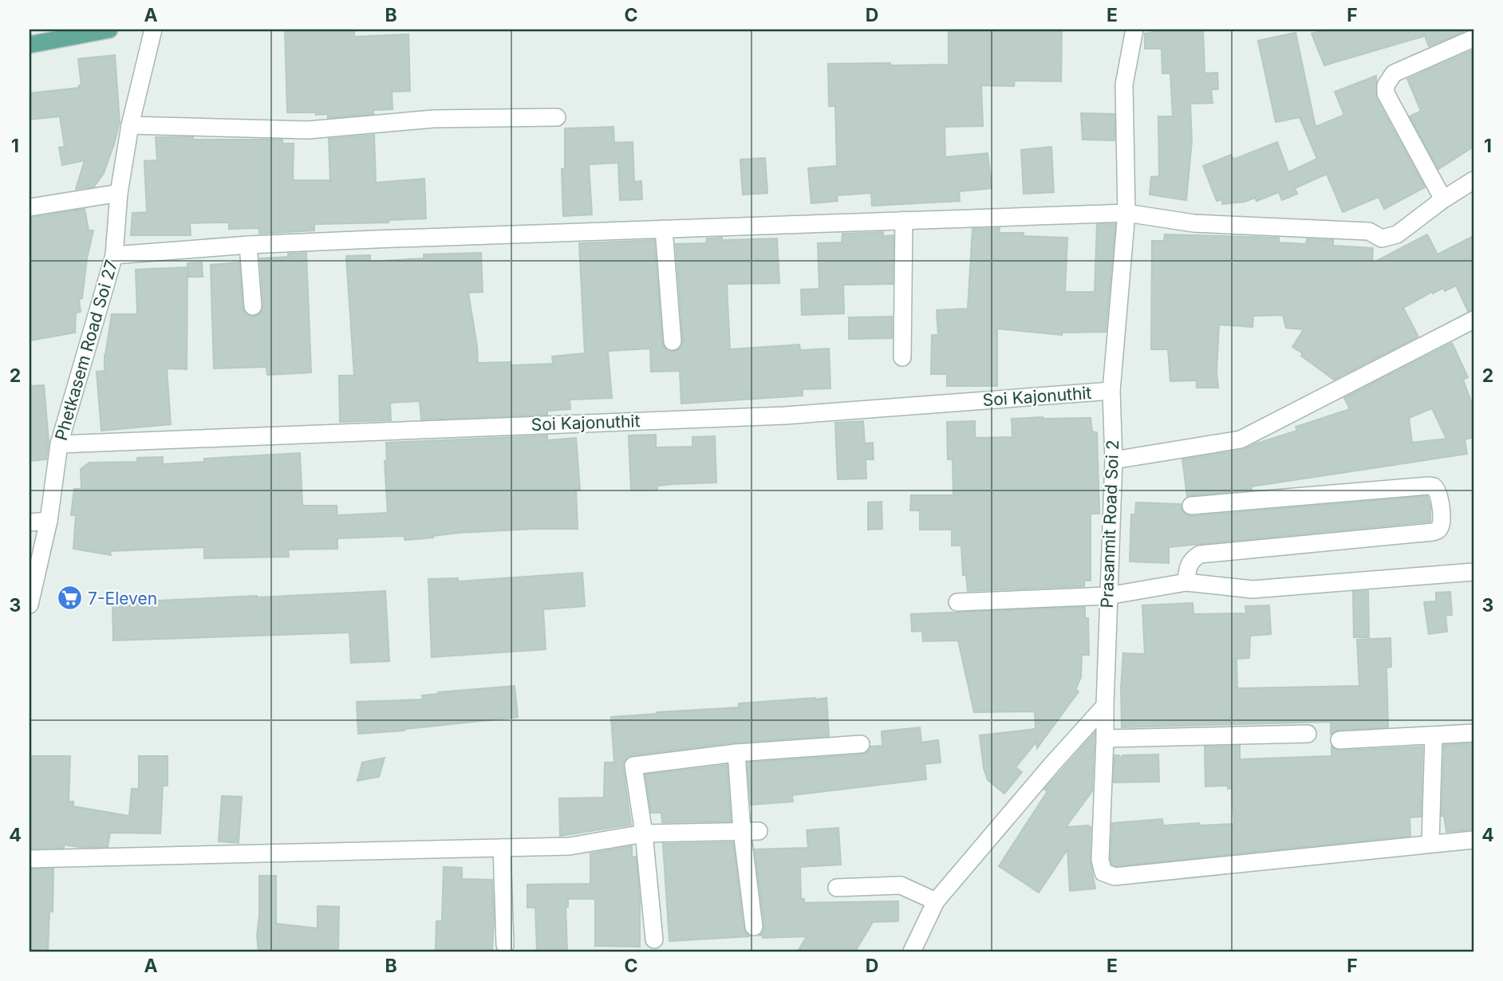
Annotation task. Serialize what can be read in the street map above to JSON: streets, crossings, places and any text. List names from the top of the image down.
{
  "streets": {
    "street": ["Phetkasem Road Soi 27", "Soi Kajonuthit", "Prasanmit Road Soi 2"]
  },
  "crossings": [
    ["Phetkasem Road Soi 27", "Soi Kajonuthit"],
    ["Soi Kajonuthit", "Prasanmit Road Soi 2"]
  ],
  "places": {
    "supermarket": ["7-Eleven"]
  },
  "grid": {
    "columns": [
      "A",
      "B",
      "C",
      "D",
      "E",
      "F"
    ],
    "rows": [
      "1",
      "2",
      "3",
      "4"
    ]
  }
}
